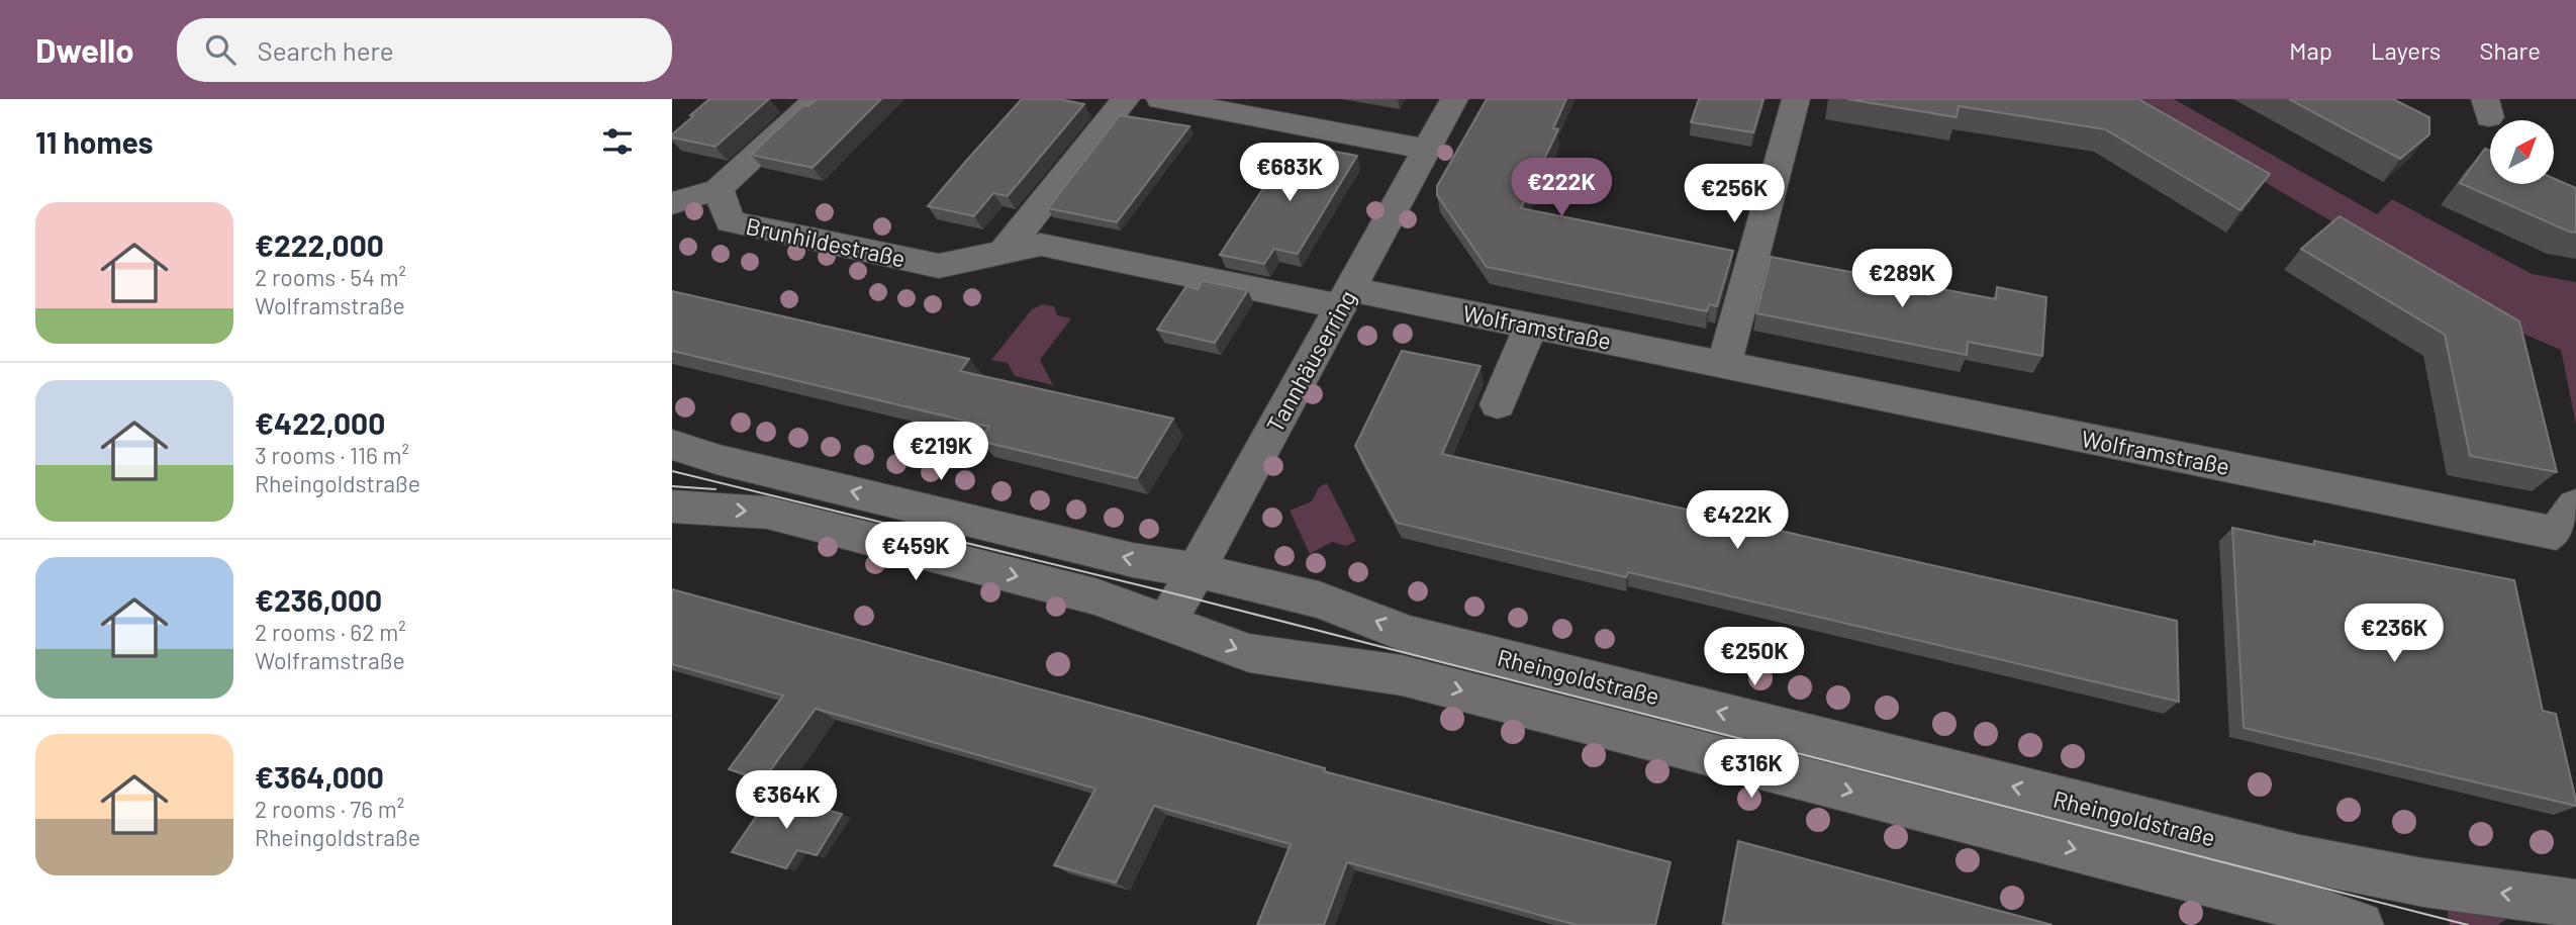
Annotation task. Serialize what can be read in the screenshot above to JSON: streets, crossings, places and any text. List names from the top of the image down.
{
  "streets": {
    "street": [
      "Brunhildestraße",
      "Wolframstraße",
      "Tannhäuserring",
      "Rheingoldstraße"
    ]
  },
  "crossings": [
    ["Brunhildestraße", "Wolframstraße"],
    ["Brunhildestraße", "Tannhäuserring"],
    ["Wolframstraße", "Tannhäuserring"],
    ["Tannhäuserring", "Rheingoldstraße"]
  ],
  "north": "top right",
  "page": {
    "header": "Dwello",
    "search": "Search here",
    "nav": ["Map", "Layers", "Share"],
    "heading": "11 homes",
    "price": [
      "€683K",
      "€222K",
      "€256K",
      "€289K",
      "€219K",
      "€422K",
      "€459K",
      "€236K",
      "€250K",
      "€316K",
      "€364K"
    ],
    "list": [
      {
        "name": "€222,000",
        "note": "2 rooms · 54 m² · Wolframstraße"
      },
      {
        "name": "€422,000",
        "note": "3 rooms · 116 m² · Rheingoldstraße"
      },
      {
        "name": "€236,000",
        "note": "2 rooms · 62 m² · Wolframstraße"
      },
      {
        "name": "€364,000",
        "note": "2 rooms · 76 m² · Rheingoldstraße"
      }
    ]
  }
}
